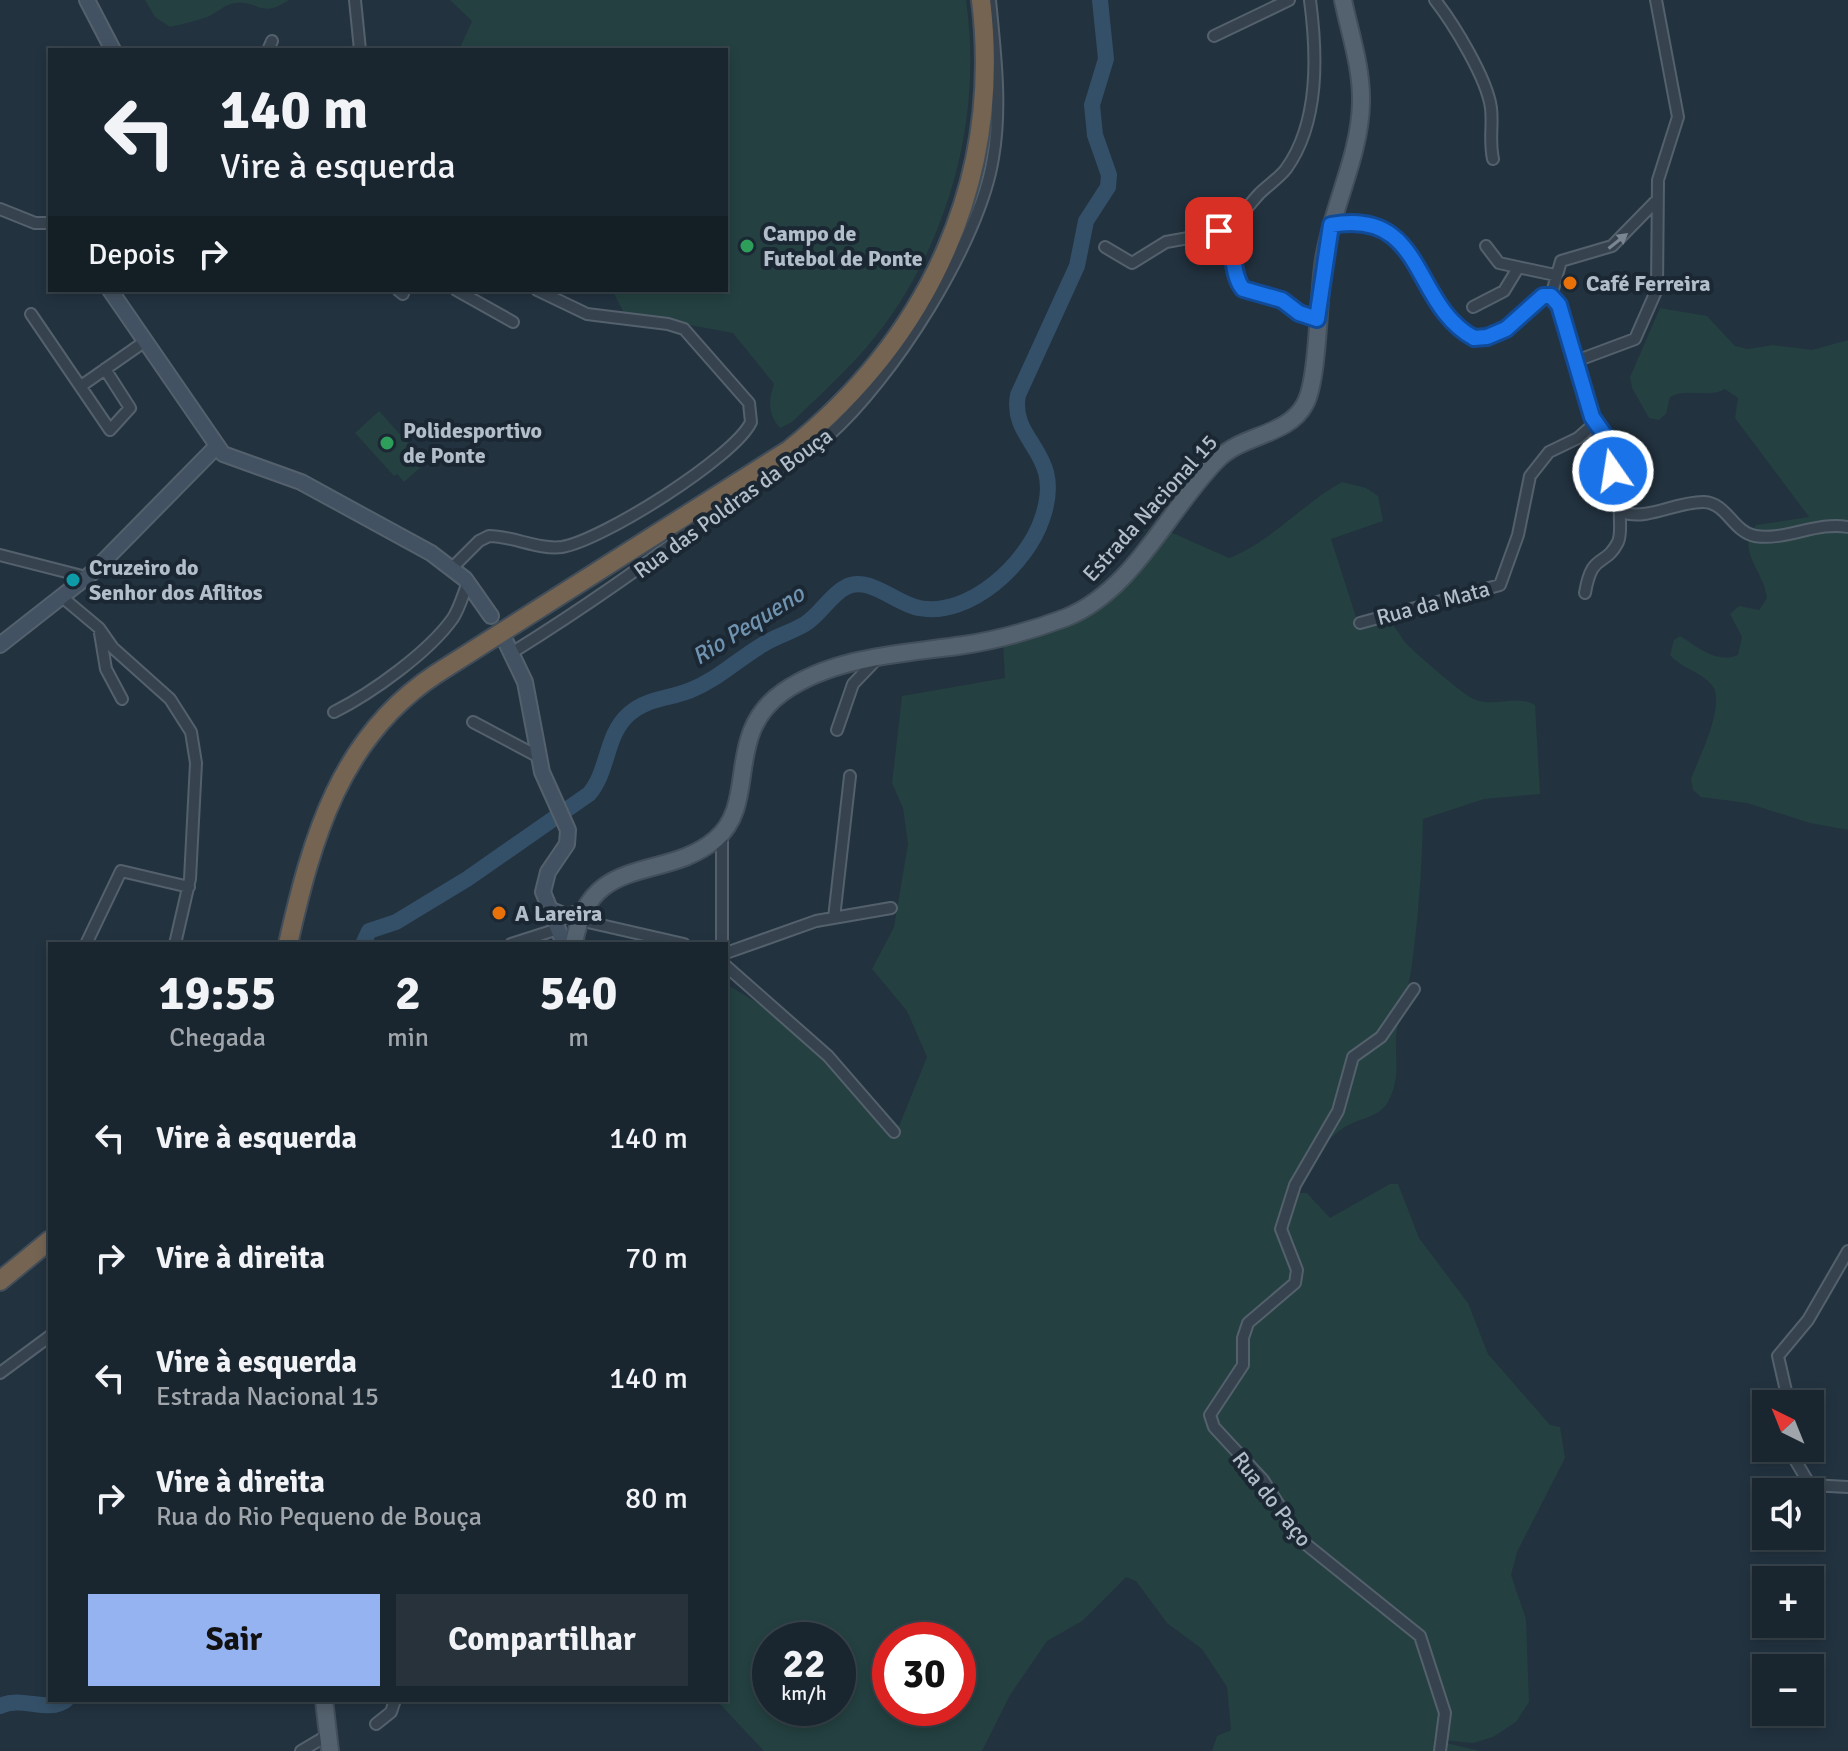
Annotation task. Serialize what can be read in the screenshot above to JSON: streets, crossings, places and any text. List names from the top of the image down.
{
  "streets": {
    "main road": ["Estrada Nacional 15"],
    "street": ["Rua das Poldras da Bouça", "Rua da Mata", "Rua do Paço"]
  },
  "water": ["Rio Pequeno"],
  "places": [
    "Campo de Futebol de Ponte",
    "Café Ferreira",
    "Polidesportivo de Ponte",
    "Cruzeiro do Senhor dos Aflitos",
    "A Lareira"
  ],
  "north": "top left",
  "page": {
    "turn": ["140 m", "Vire à esquerda"],
    "then": "Depois",
    "eta": [
      "19:55",
      "Chegada",
      "2",
      "min",
      "540",
      "m"
    ],
    "list": [
      {
        "name": "Vire à esquerda",
        "value": "140 m"
      },
      {
        "name": "Vire à direita",
        "value": "70 m"
      },
      {
        "name": "Vire à esquerda",
        "note": "Estrada Nacional 15",
        "value": "140 m"
      },
      {
        "name": "Vire à direita",
        "note": "Rua do Rio Pequeno de Bouça",
        "value": "80 m"
      }
    ],
    "map_buttons": ["+", "−"],
    "buttons": ["Sair", "Compartilhar"],
    "speed": "22 km/h",
    "limit": "30"
  }
}
